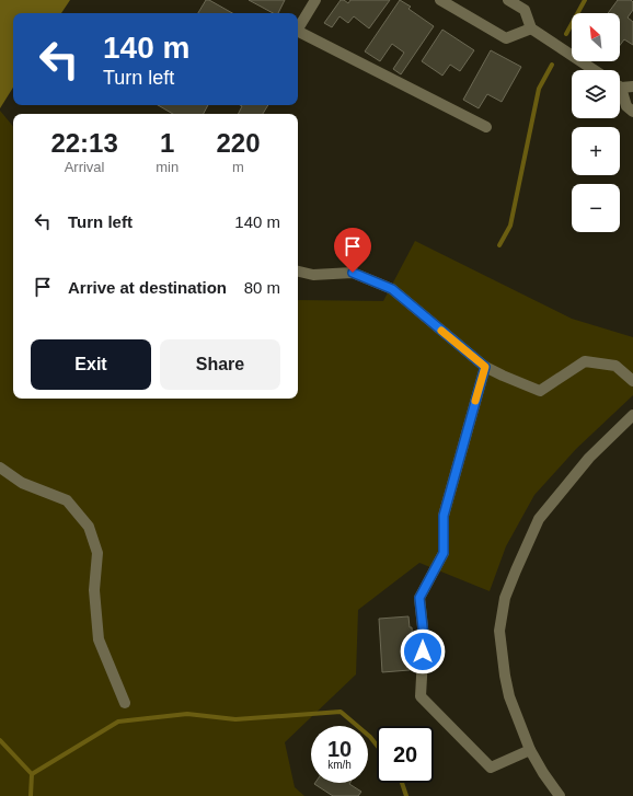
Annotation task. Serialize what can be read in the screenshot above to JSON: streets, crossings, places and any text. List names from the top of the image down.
{
  "north": "top left",
  "page": {
    "map_buttons": ["+", "−"],
    "turn": ["140 m", "Turn left"],
    "eta": [
      "22:13",
      "Arrival",
      "1",
      "min",
      "220",
      "m"
    ],
    "list": [
      {
        "name": "Turn left",
        "value": "140 m"
      },
      {
        "name": "Arrive at destination",
        "value": "80 m"
      }
    ],
    "buttons": ["Exit", "Share"],
    "speed": "10 km/h",
    "limit": "20"
  }
}
